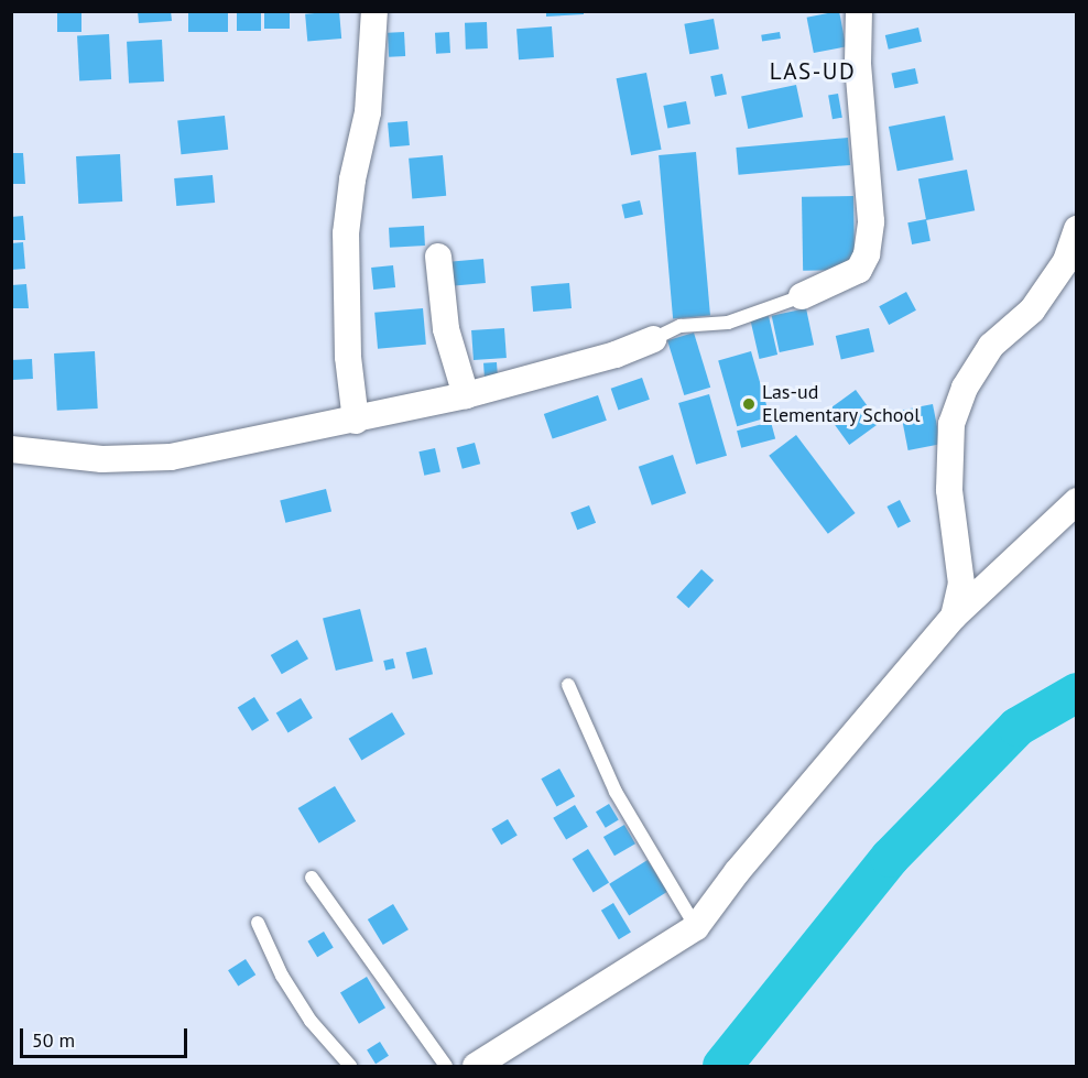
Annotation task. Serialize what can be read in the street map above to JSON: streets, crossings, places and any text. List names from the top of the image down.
{
  "districts": ["LAS-UD"],
  "places": ["Las-ud Elementary School"],
  "scale_bar": "50 m"
}
